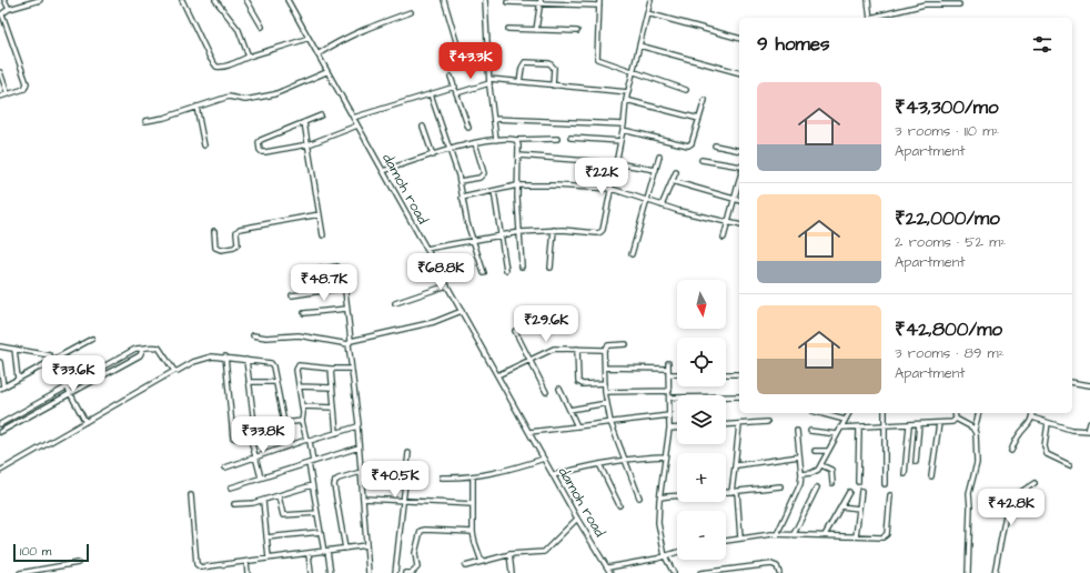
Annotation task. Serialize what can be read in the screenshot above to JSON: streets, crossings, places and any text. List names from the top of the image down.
{
  "streets": {
    "street": ["damoh road"]
  },
  "scale_bar": "100 m",
  "north": "bottom",
  "page": {
    "heading": "9 homes",
    "price": [
      "₹43.3K",
      "₹22K",
      "₹68.8K",
      "₹48.7K",
      "₹29.6K",
      "₹33.6K",
      "₹33.8K",
      "₹40.5K",
      "₹42.8K"
    ],
    "list": [
      {
        "name": "₹43,300/mo",
        "note": "3 rooms · 110 m² · Apartment"
      },
      {
        "name": "₹22,000/mo",
        "note": "2 rooms · 52 m² · Apartment"
      },
      {
        "name": "₹42,800/mo",
        "note": "3 rooms · 89 m² · Apartment"
      }
    ],
    "map_buttons": ["+", "−"],
    "scale": "100 m"
  }
}
